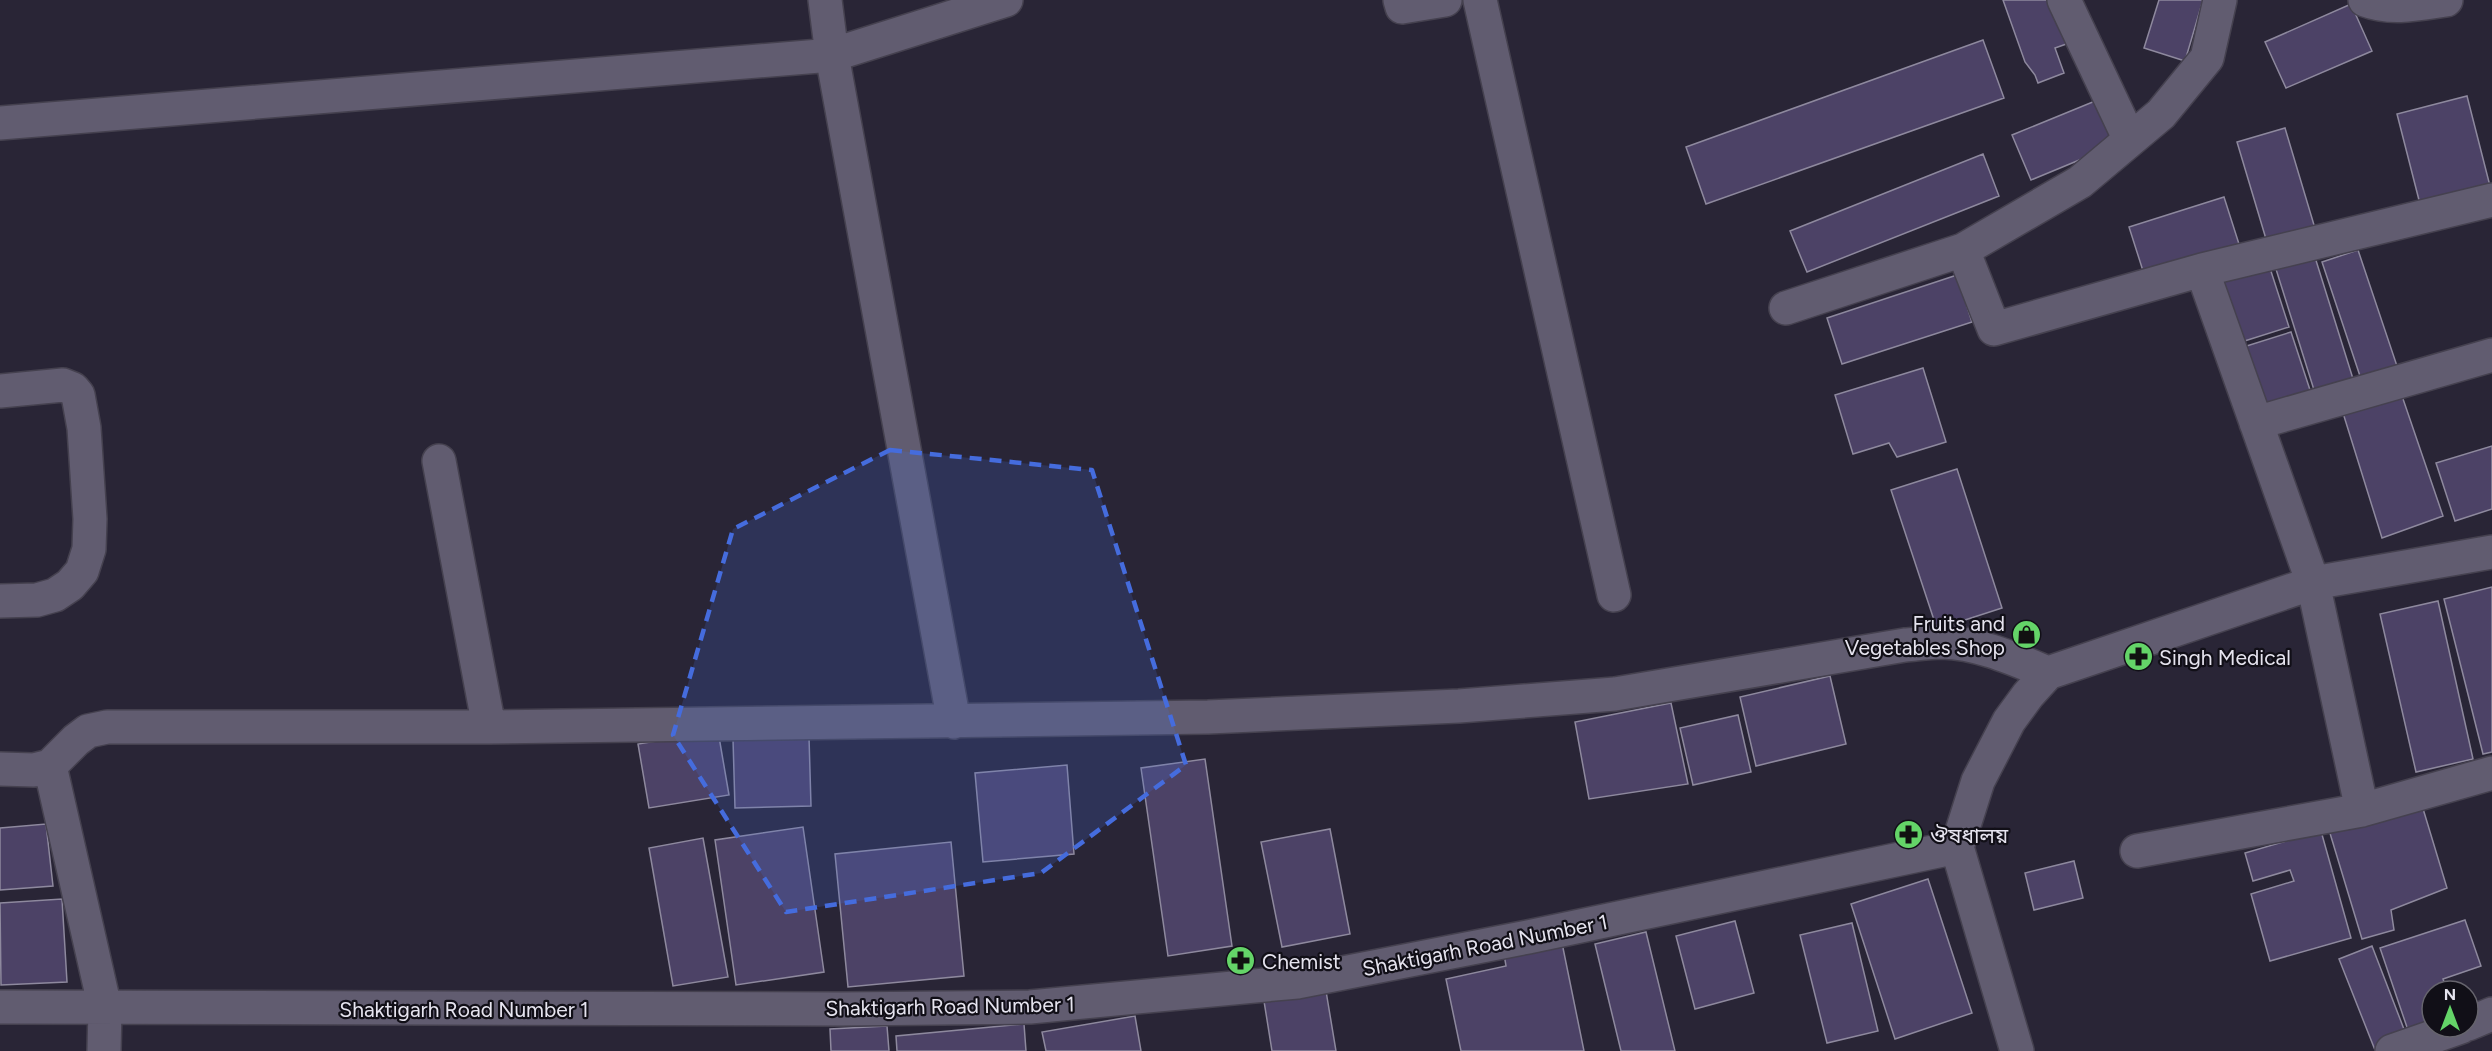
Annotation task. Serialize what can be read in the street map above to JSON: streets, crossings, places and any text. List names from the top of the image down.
{
  "streets": {
    "street": ["Shaktigarh Road Number 1"]
  },
  "places": {
    "shop": ["Fruits and Vegetables Shop"],
    "pharmacy": ["Singh Medical", "ঔষধালয়", "Chemist"]
  },
  "north": "top"
}
